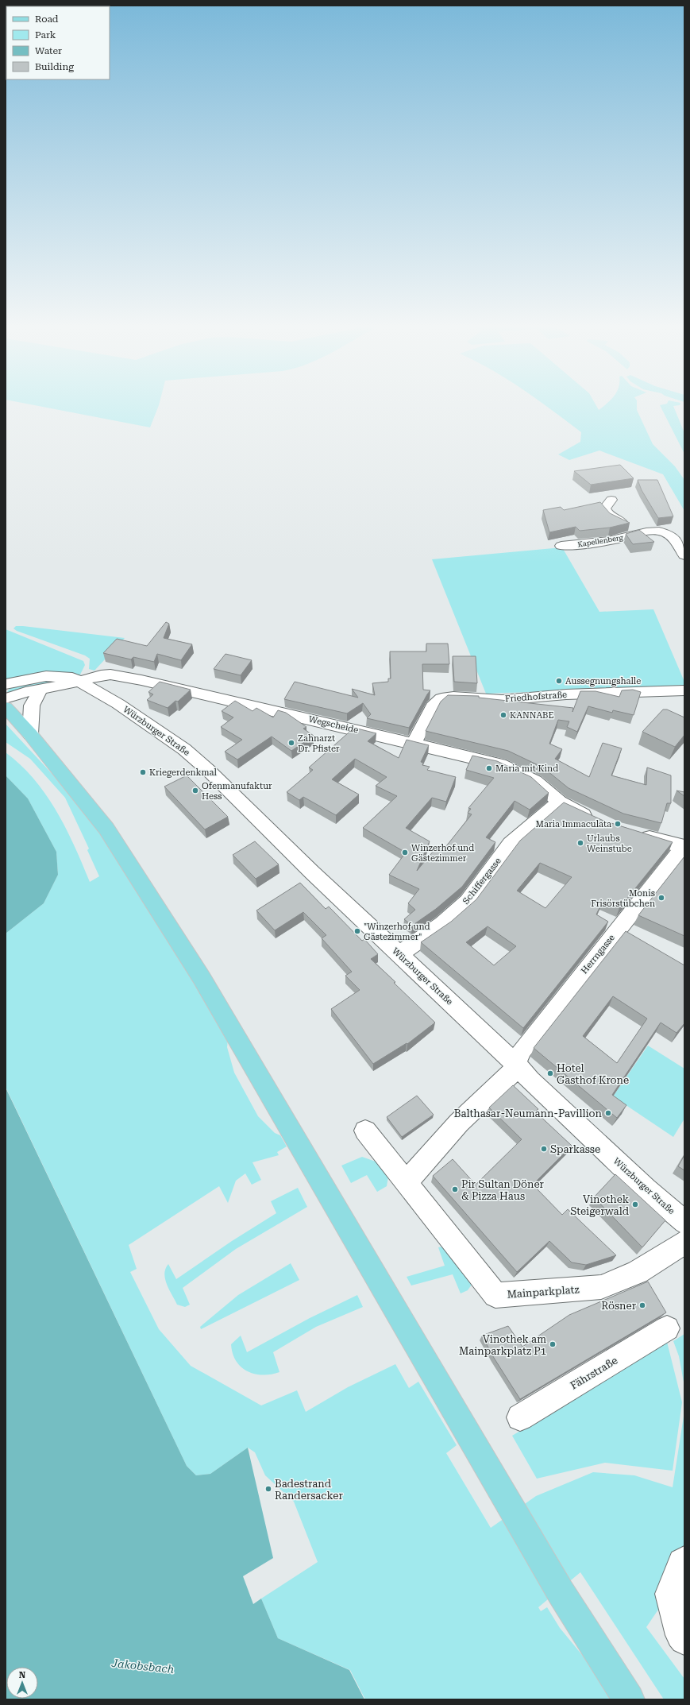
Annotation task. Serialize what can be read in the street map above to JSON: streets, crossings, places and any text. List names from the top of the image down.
{
  "streets": {
    "street": [
      "Kapellenberg",
      "Friedhofstraße",
      "Wegscheide",
      "Würzburger Straße",
      "Schiffergasse",
      "Herrngasse",
      "Mainparkplatz",
      "Fährstraße"
    ]
  },
  "crossings": [
    ["Friedhofstraße", "Wegscheide"],
    ["Wegscheide", "Würzburger Straße"],
    ["Wegscheide", "Schiffergasse"],
    ["Würzburger Straße", "Schiffergasse"],
    ["Würzburger Straße", "Herrngasse"]
  ],
  "water": ["Jakobsbach"],
  "places": [
    "Aussegnungshalle",
    "KANNABE",
    "Zahnarzt Dr. Pfister",
    "Maria mit Kind",
    "Kriegerdenkmal",
    "Ofenmanufaktur Hess",
    "Maria Immaculata",
    "Urlaubs Weinstube",
    "Winzerhof und Gästezimmer",
    "Monis Frisörstübchen",
    "\"Winzerhof und Gästezimmer\"",
    "Hotel Gasthof Krone",
    "Balthasar-Neumann-Pavillion",
    "Sparkasse",
    "Pir Sultan Döner & Pizza Haus",
    "Vinothek Steigerwald",
    "Rösner",
    "Vinothek am Mainparkplatz P1",
    "Badestrand Randersacker"
  ],
  "legend": [
    "Road",
    "Park",
    "Water",
    "Building"
  ],
  "north": "top"
}
